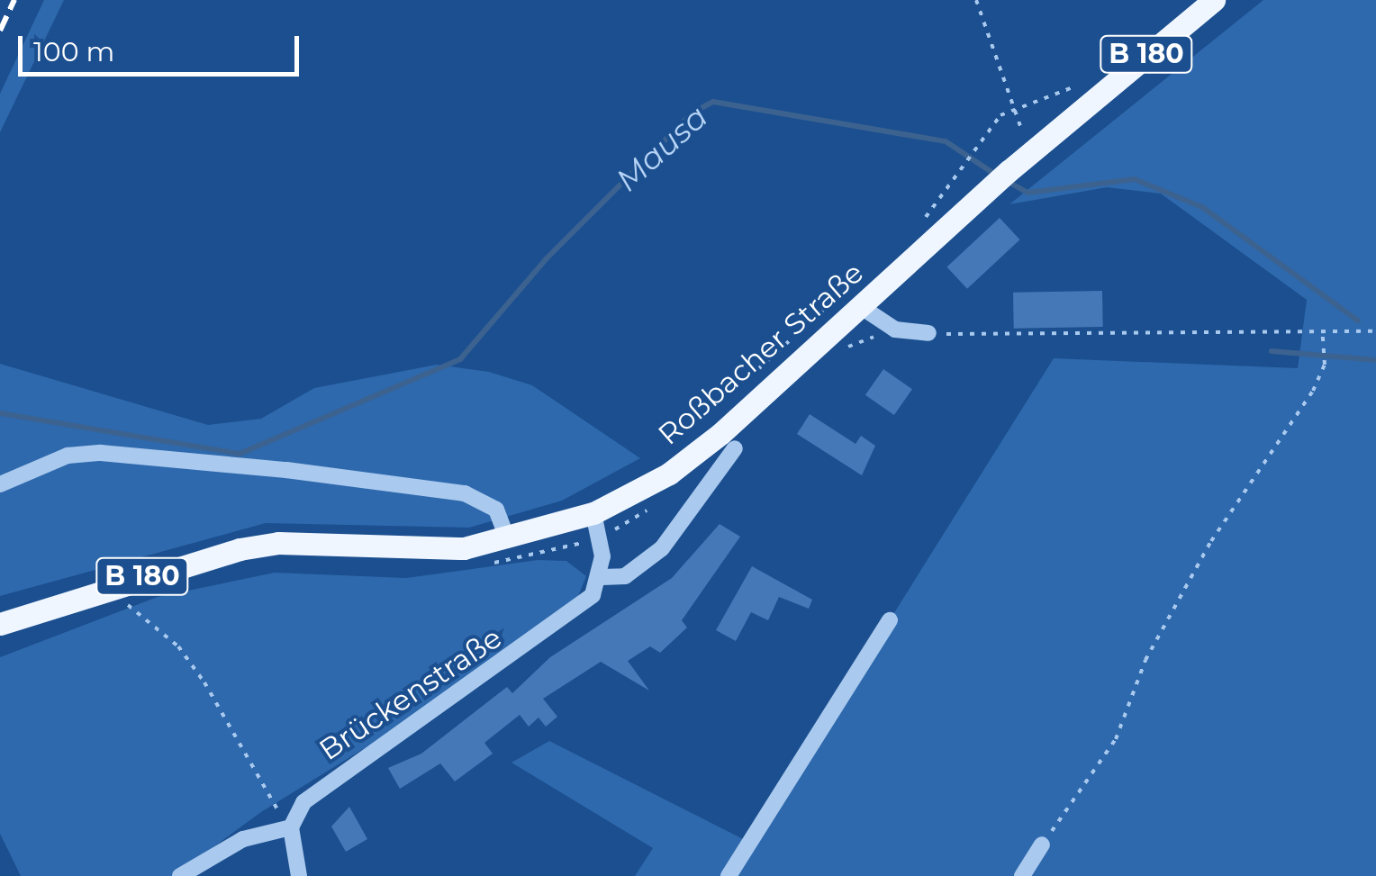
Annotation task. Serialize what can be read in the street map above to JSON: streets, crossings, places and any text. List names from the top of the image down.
{
  "streets": {
    "main road": ["B 180", "Roßbacher Straße"],
    "street": ["Brückenstraße"]
  },
  "crossings": [
    ["B 180", "Roßbacher Straße"]
  ],
  "water": ["Mausa"],
  "scale_bar": "100 m"
}
